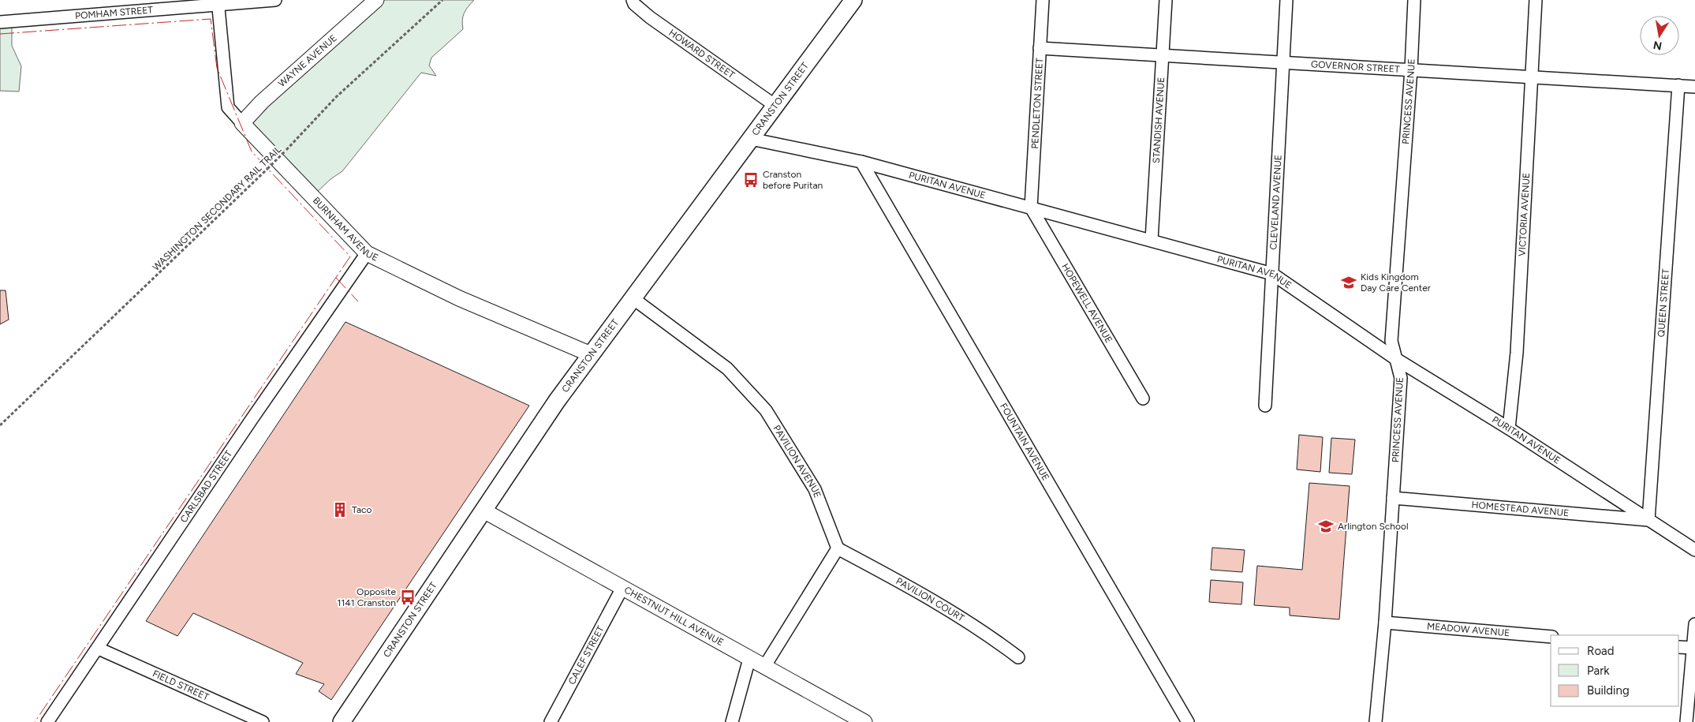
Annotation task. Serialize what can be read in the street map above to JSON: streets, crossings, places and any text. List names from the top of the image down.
{
  "streets": {
    "main road": ["CRANSTON STREET"],
    "street": [
      "POMHAM STREET",
      "HOWARD STREET",
      "WAYNE AVENUE",
      "GOVERNOR STREET",
      "PRINCESS AVENUE",
      "PENDLETON STREET",
      "STANDISH AVENUE",
      "PURITAN AVENUE",
      "CLEVELAND AVENUE",
      "VICTORIA AVENUE",
      "BURNHAM AVENUE",
      "HOPEWELL AVENUE",
      "QUEEN STREET",
      "FOUNTAIN AVENUE",
      "PAVILION AVENUE",
      "CARLSBAD STREET",
      "HOMESTEAD AVENUE",
      "PAVILION COURT",
      "CHESTNUT HILL AVENUE",
      "MEADOW AVENUE",
      "CALEF STREET",
      "FIELD STREET"
    ],
    "path": ["WASHINGTON SECONDARY RAIL TRAIL"]
  },
  "crossings": [
    ["POMHAM STREET", "BURNHAM AVENUE"],
    ["HOWARD STREET", "CRANSTON STREET"],
    ["WAYNE AVENUE", "BURNHAM AVENUE"],
    ["GOVERNOR STREET", "PRINCESS AVENUE"],
    ["GOVERNOR STREET", "PENDLETON STREET"],
    ["GOVERNOR STREET", "STANDISH AVENUE"],
    ["GOVERNOR STREET", "CLEVELAND AVENUE"],
    ["GOVERNOR STREET", "VICTORIA AVENUE"],
    ["GOVERNOR STREET", "QUEEN STREET"],
    ["CRANSTON STREET", "PURITAN AVENUE"],
    ["CRANSTON STREET", "BURNHAM AVENUE"],
    ["CRANSTON STREET", "PAVILION AVENUE"],
    ["CRANSTON STREET", "CHESTNUT HILL AVENUE"],
    ["PRINCESS AVENUE", "PURITAN AVENUE"],
    ["PRINCESS AVENUE", "HOMESTEAD AVENUE"],
    ["PRINCESS AVENUE", "MEADOW AVENUE"],
    ["PENDLETON STREET", "PURITAN AVENUE"],
    ["PENDLETON STREET", "HOPEWELL AVENUE"],
    ["STANDISH AVENUE", "PURITAN AVENUE"],
    ["PURITAN AVENUE", "CLEVELAND AVENUE"],
    ["PURITAN AVENUE", "VICTORIA AVENUE"],
    ["PURITAN AVENUE", "HOPEWELL AVENUE"],
    ["PURITAN AVENUE", "QUEEN STREET"],
    ["PURITAN AVENUE", "FOUNTAIN AVENUE"],
    ["PURITAN AVENUE", "HOMESTEAD AVENUE"],
    ["BURNHAM AVENUE", "CARLSBAD STREET"],
    ["QUEEN STREET", "HOMESTEAD AVENUE"],
    ["PAVILION AVENUE", "PAVILION COURT"],
    ["CARLSBAD STREET", "FIELD STREET"],
    ["CHESTNUT HILL AVENUE", "CALEF STREET"]
  ],
  "places": {
    "bus stop": ["Cranston before Puritan", "Opposite 1141 Cranston"],
    "school or university": ["Kids Kingdom Day Care Center", "Arlington School"],
    "building": ["Taco"]
  },
  "legend": ["Road", "Park", "Building"],
  "north": "bottom"
}
